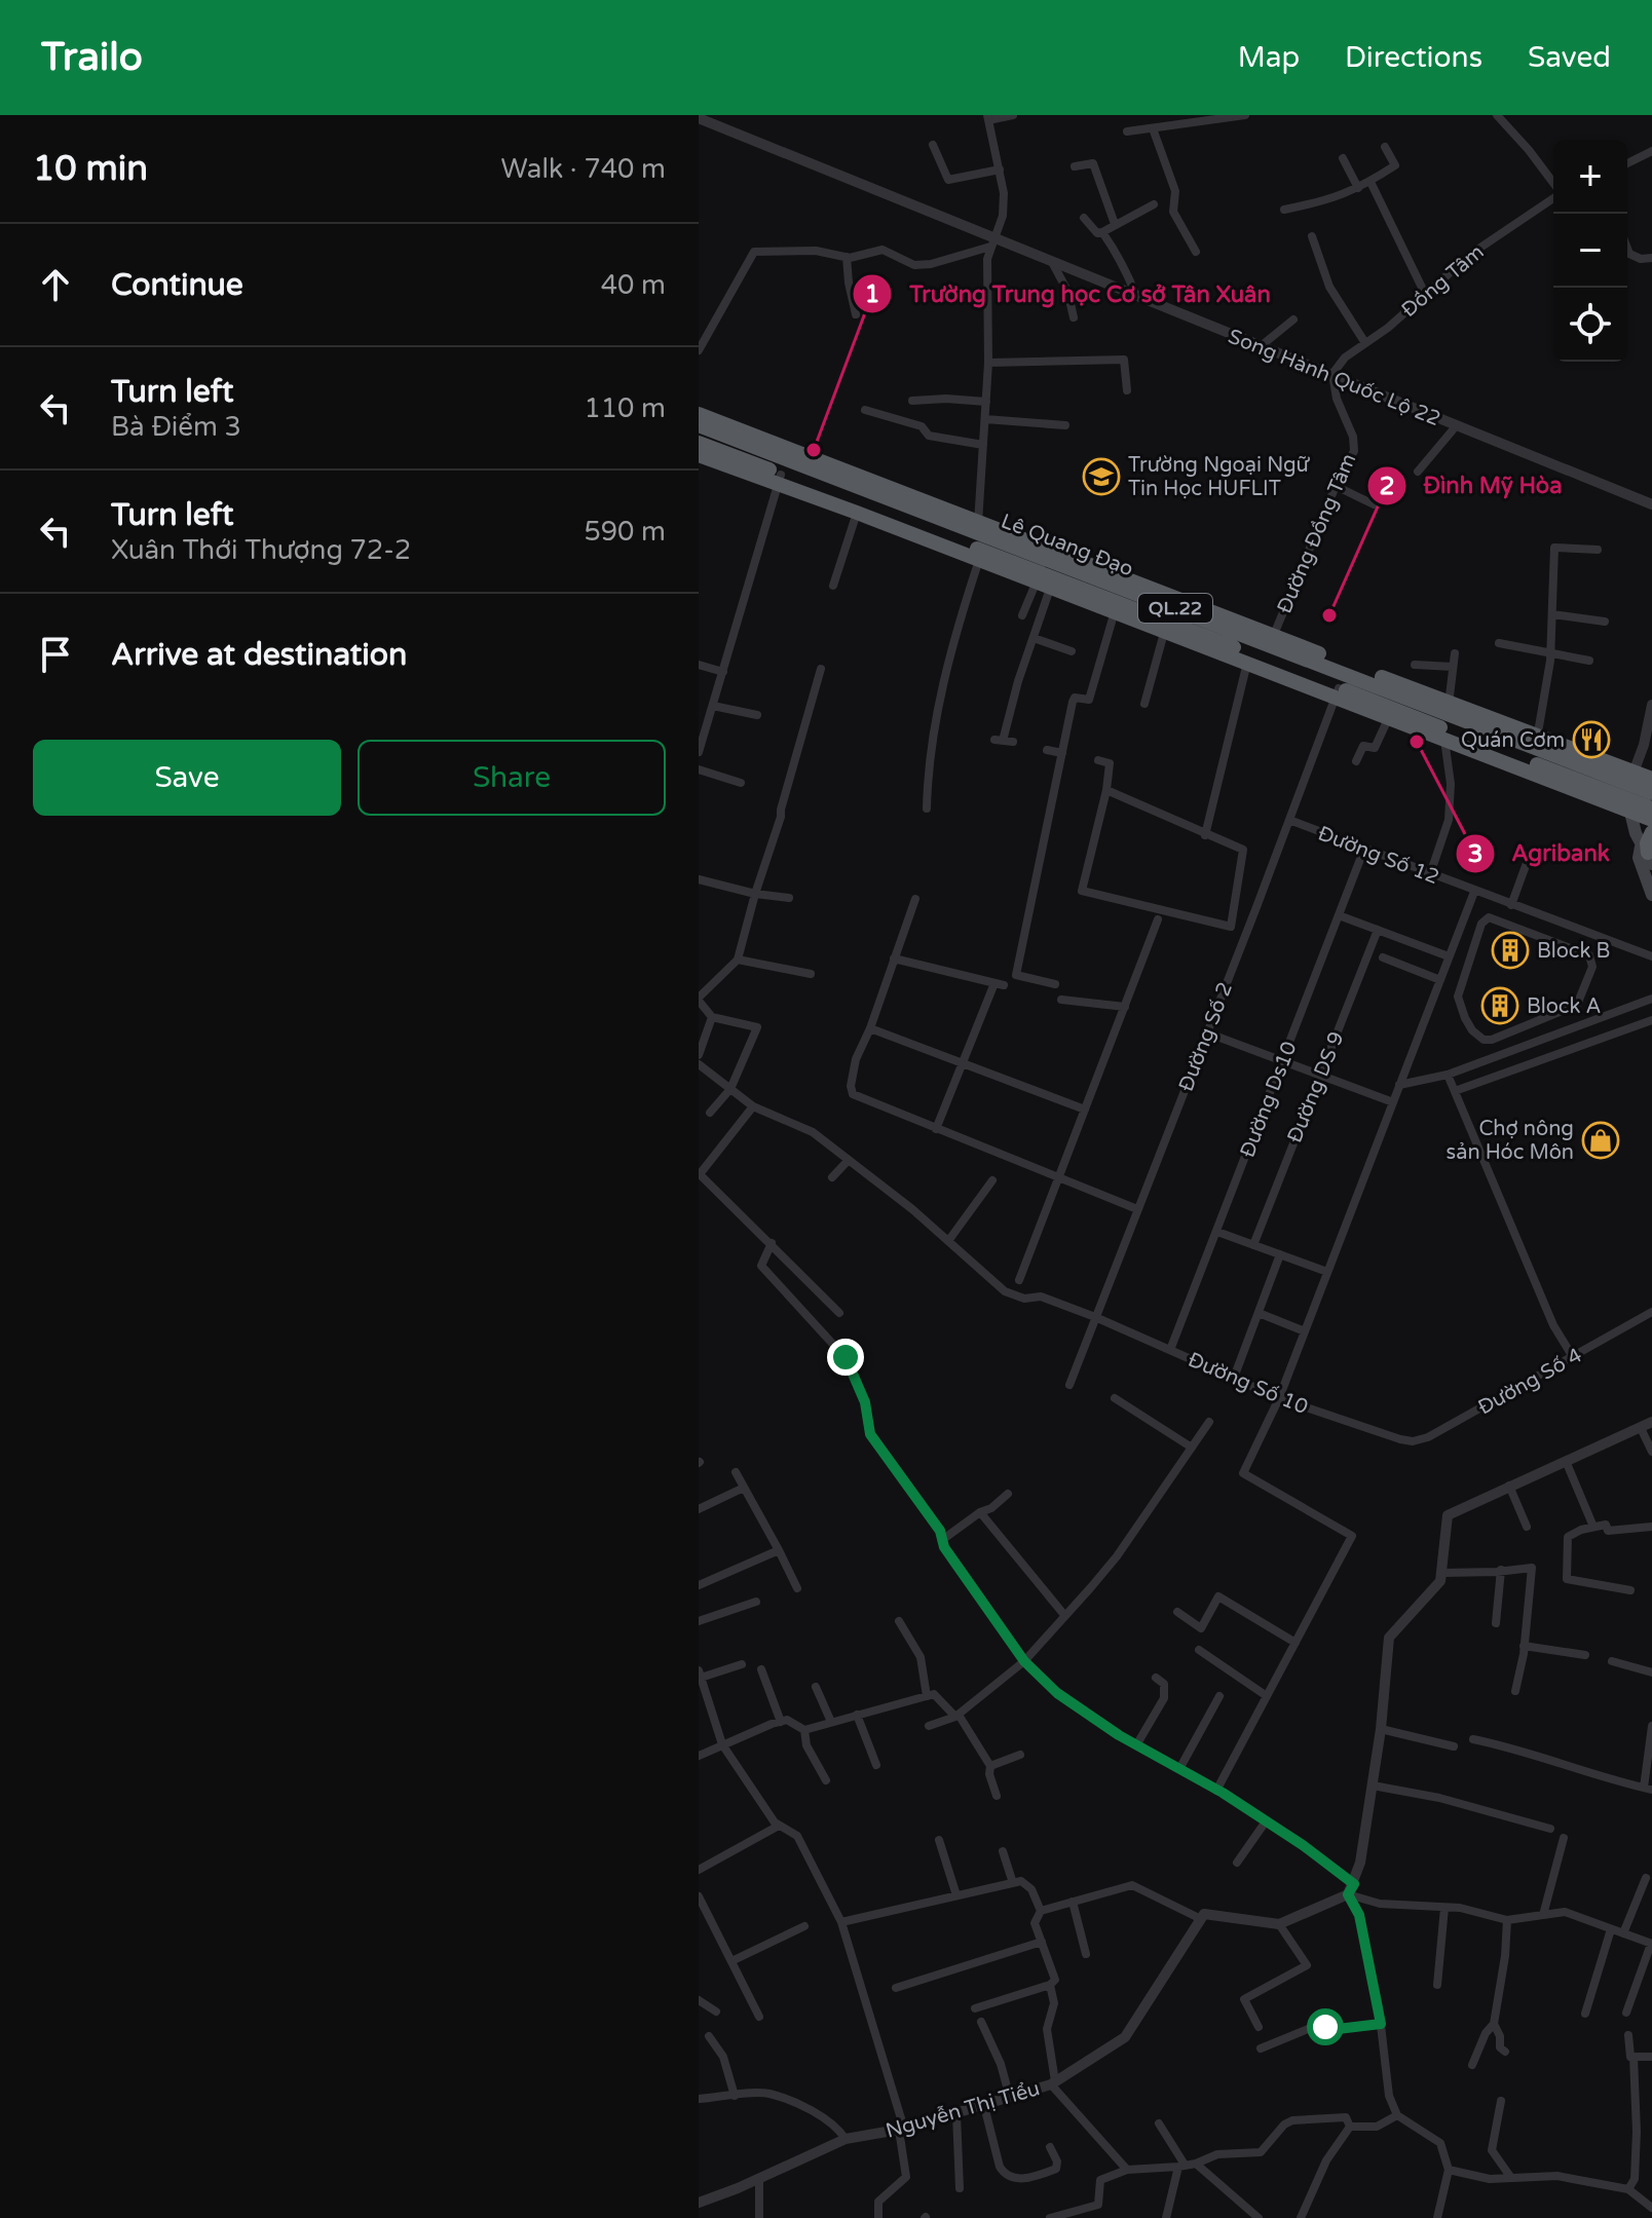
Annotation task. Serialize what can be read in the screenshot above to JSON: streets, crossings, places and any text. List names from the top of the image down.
{
  "streets": {
    "highway": ["Lê Quang Đạo", "QL.22"],
    "street": [
      "Đồng Tâm",
      "Song Hành Quốc Lộ 22",
      "Đường Đồng Tâm",
      "Đường Số 12",
      "Đường Số 2",
      "Đường DS 9",
      "Đường Ds10",
      "Đường Số 4",
      "Đường Số 10",
      "Nguyễn Thị Tiểu"
    ]
  },
  "crossings": [
    ["Đồng Tâm", "Song Hành Quốc Lộ 22"],
    ["Đồng Tâm", "Đường Đồng Tâm"],
    ["Song Hành Quốc Lộ 22", "Đường Đồng Tâm"],
    ["Đường Đồng Tâm", "Lê Quang Đạo"],
    ["Lê Quang Đạo", "Đường Số 2"],
    ["Đường Số 12", "Đường Số 2"],
    ["Đường Số 12", "Đường Ds10"],
    ["Đường Số 2", "Đường Số 10"],
    ["Đường Ds10", "Đường Số 10"],
    ["Đường Số 4", "Đường Số 10"]
  ],
  "places": {
    "other": ["Trường Trung học Cơ sở Tân Xuân", "Đình Mỹ Hòa", "Agribank"],
    "school or university": ["Trường Ngoại Ngữ Tin Học HUFLIT"],
    "restaurant": ["Quán Cơm"],
    "building": ["Block B", "Block A"],
    "shop": ["Chợ nông sản Hóc Môn"]
  },
  "page": {
    "header": "Trailo",
    "nav": ["Map", "Directions", "Saved"],
    "heading": ["10 min", "Walk · 740 m"],
    "map_buttons": ["+", "−"],
    "list": [
      ["Continue", "40 m"],
      ["Turn left", "Bà Điểm 3", "110 m"],
      ["Turn left", "Xuân Thới Thượng 72-2", "590 m"],
      "Arrive at destination"
    ],
    "buttons": ["Save", "Share"]
  }
}
